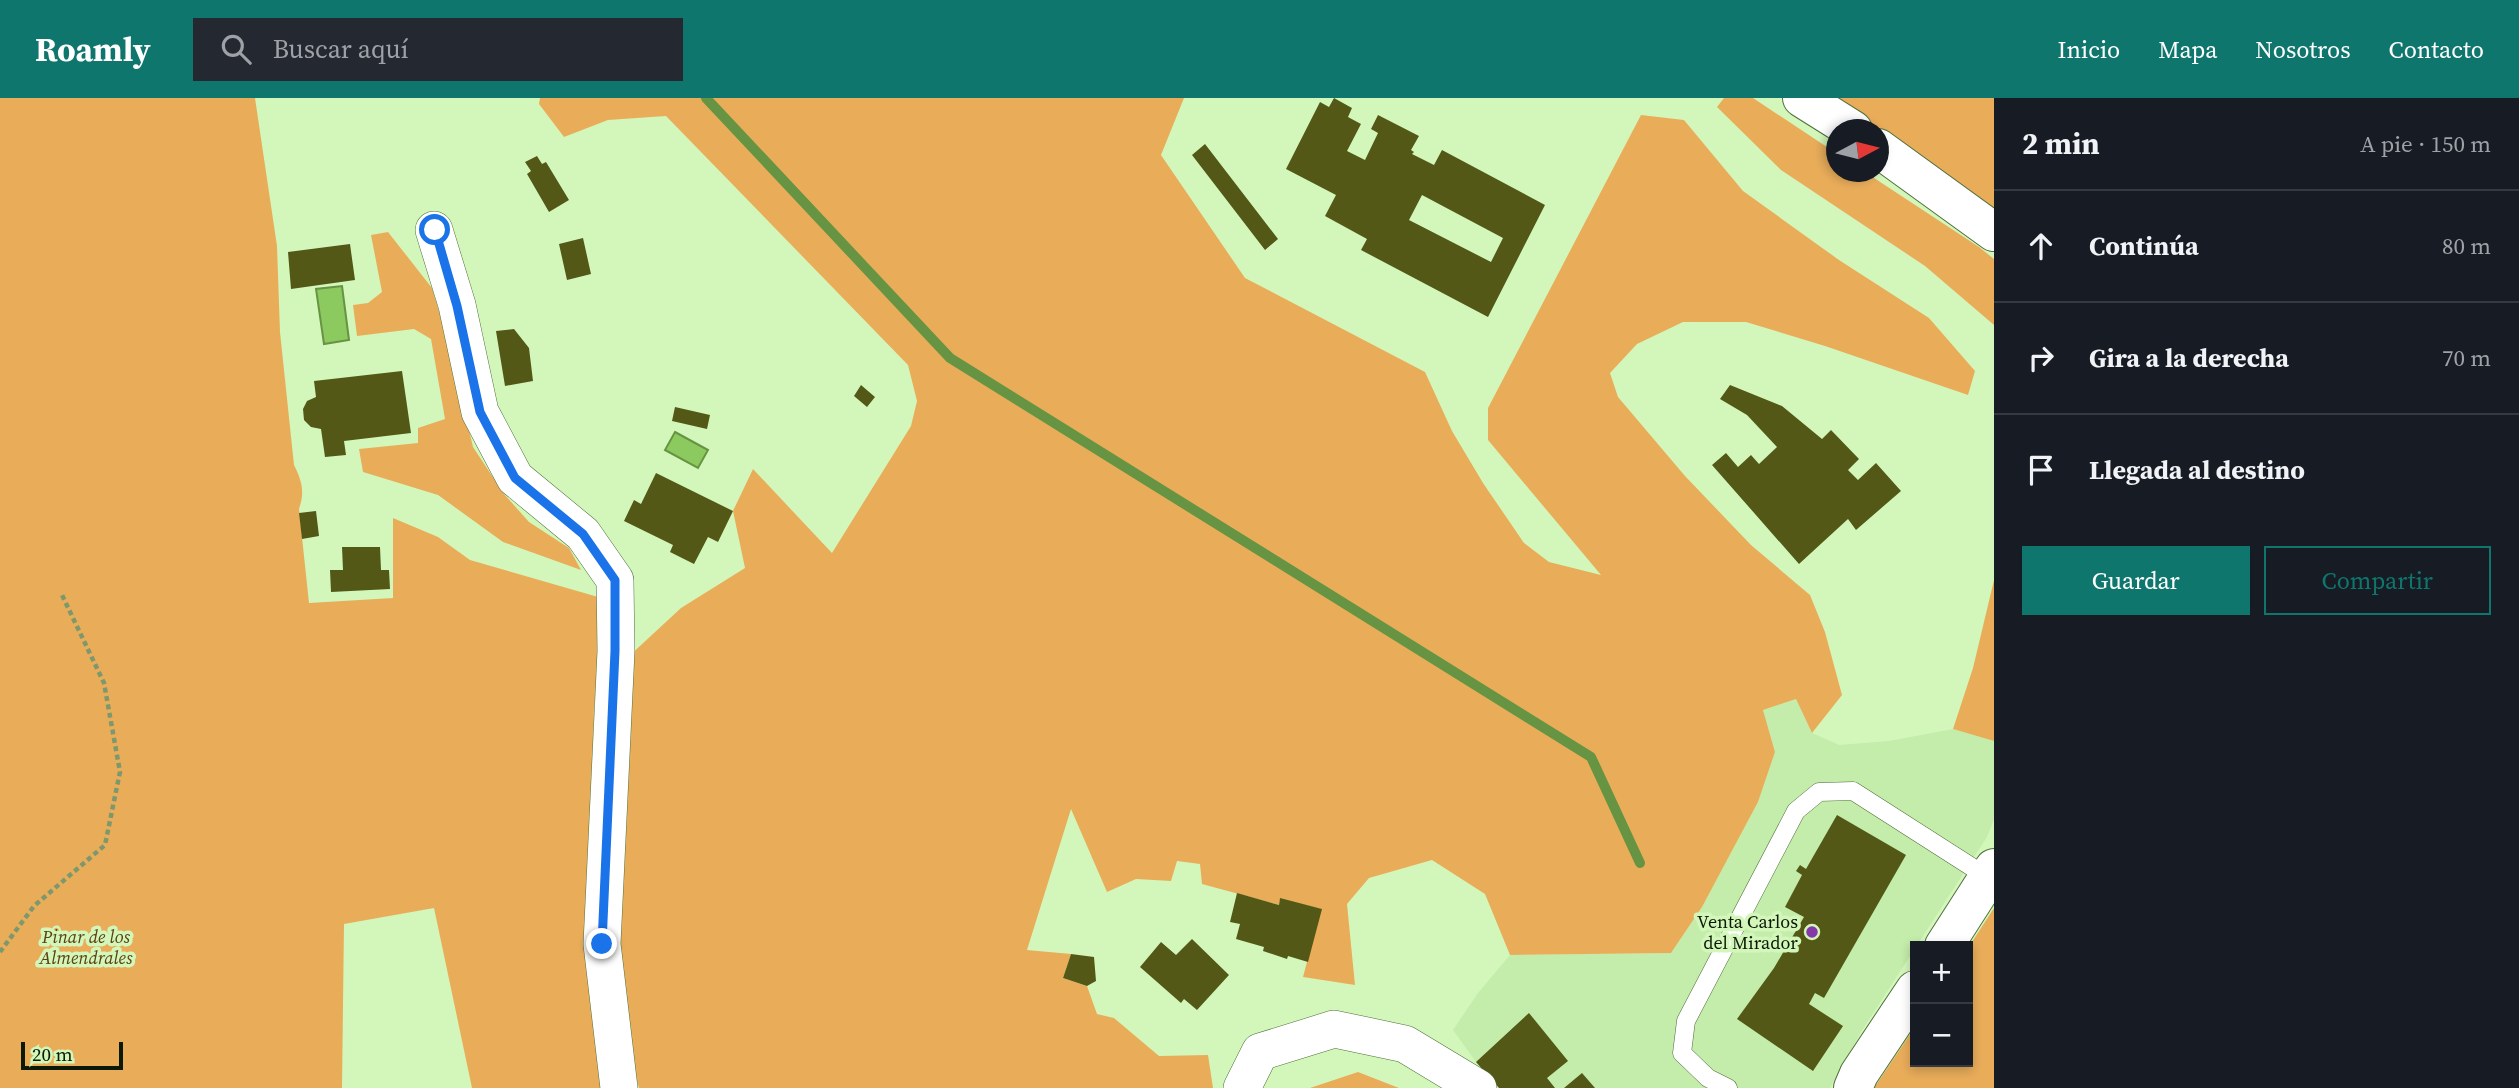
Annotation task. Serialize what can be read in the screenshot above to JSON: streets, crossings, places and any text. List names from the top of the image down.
{
  "parks": ["Pinar de los Almendrales"],
  "places": ["Venta Carlos del Mirador"],
  "scale_bar": "20 m",
  "north": "right",
  "page": {
    "header": "Roamly",
    "search": "Buscar aquí",
    "nav": [
      "Inicio",
      "Mapa",
      "Nosotros",
      "Contacto"
    ],
    "heading": ["2 min", "A pie · 150 m"],
    "list": [
      ["Continúa", "80 m"],
      ["Gira a la derecha", "70 m"],
      "Llegada al destino"
    ],
    "buttons": ["Guardar", "Compartir"],
    "map_buttons": ["+", "−"],
    "scale": "20 m"
  }
}
